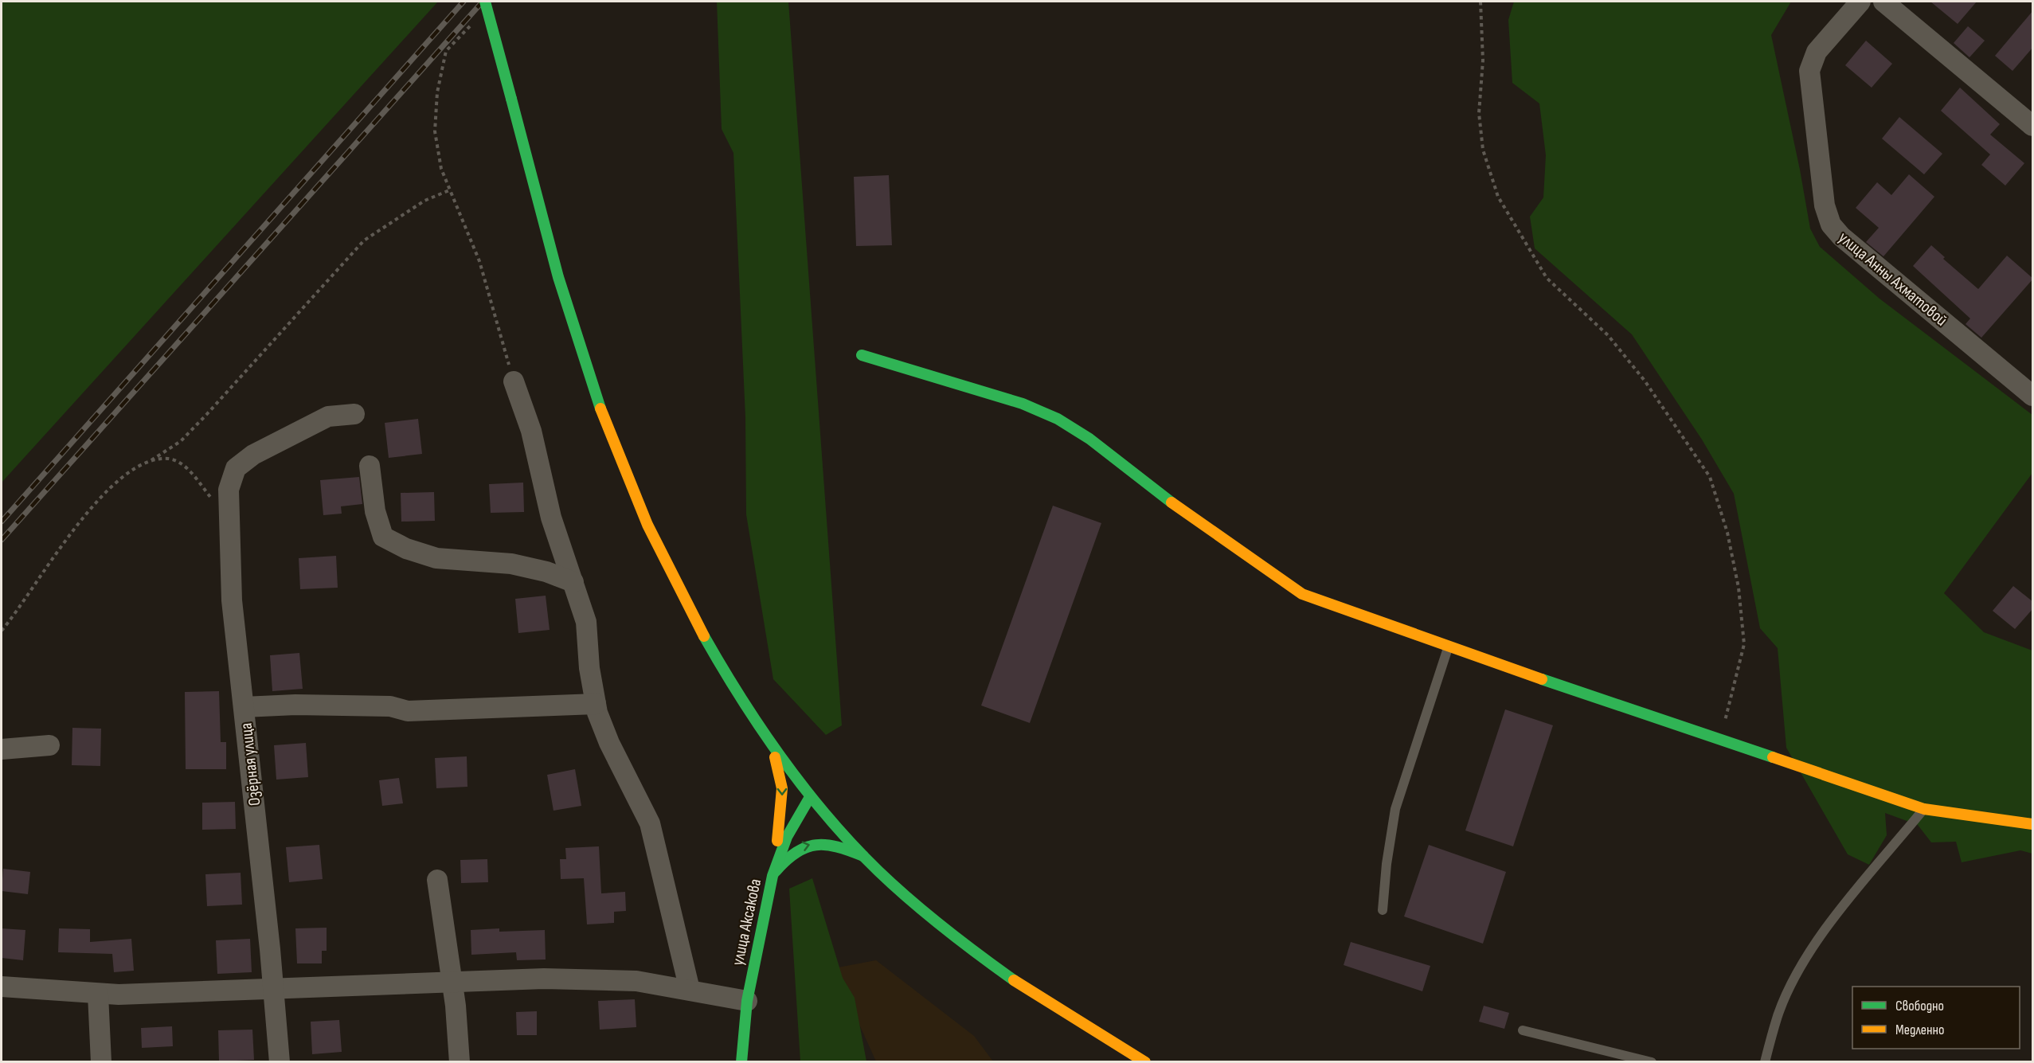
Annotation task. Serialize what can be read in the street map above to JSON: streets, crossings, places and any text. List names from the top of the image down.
{
  "streets": {
    "street": ["улица Анны Ахматовой", "Озёрная улица", "улица Аксакова"]
  },
  "legend": ["Свободно", "Медленно"]
}
